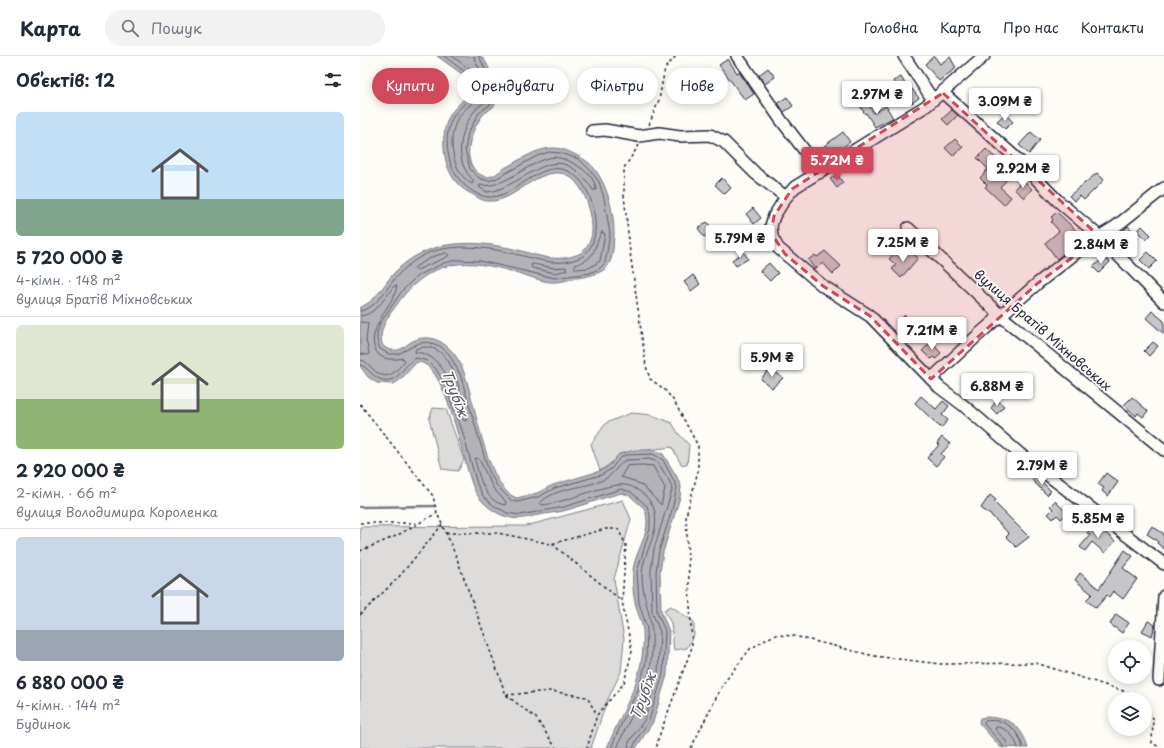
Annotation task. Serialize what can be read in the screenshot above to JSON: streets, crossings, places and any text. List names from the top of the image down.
{
  "streets": {
    "street": ["вулиця Братів Міхновських"]
  },
  "water": ["Трубіж"],
  "page": {
    "header": "Карта",
    "search": "Пошук",
    "nav": [
      "Головна",
      "Карта",
      "Про нас",
      "Контакти"
    ],
    "heading": "Об’єктів: 12",
    "chip": [
      "Купити",
      "Орендувати",
      "Фільтри",
      "Нове"
    ],
    "price": [
      "2.97M ₴",
      "3.09M ₴",
      "5.72M ₴",
      "2.92M ₴",
      "5.79M ₴",
      "7.25M ₴",
      "2.84M ₴",
      "7.21M ₴",
      "5.9M ₴",
      "6.88M ₴",
      "2.79M ₴",
      "5.85M ₴"
    ],
    "list": [
      {
        "name": "5 720 000 ₴",
        "note": "4-кімн. · 148 m² · вулиця Братів Міхновських"
      },
      {
        "name": "2 920 000 ₴",
        "note": "2-кімн. · 66 m² · вулиця Володимира Короленка"
      },
      {
        "name": "6 880 000 ₴",
        "note": "4-кімн. · 144 m² · Будинок"
      }
    ]
  }
}
